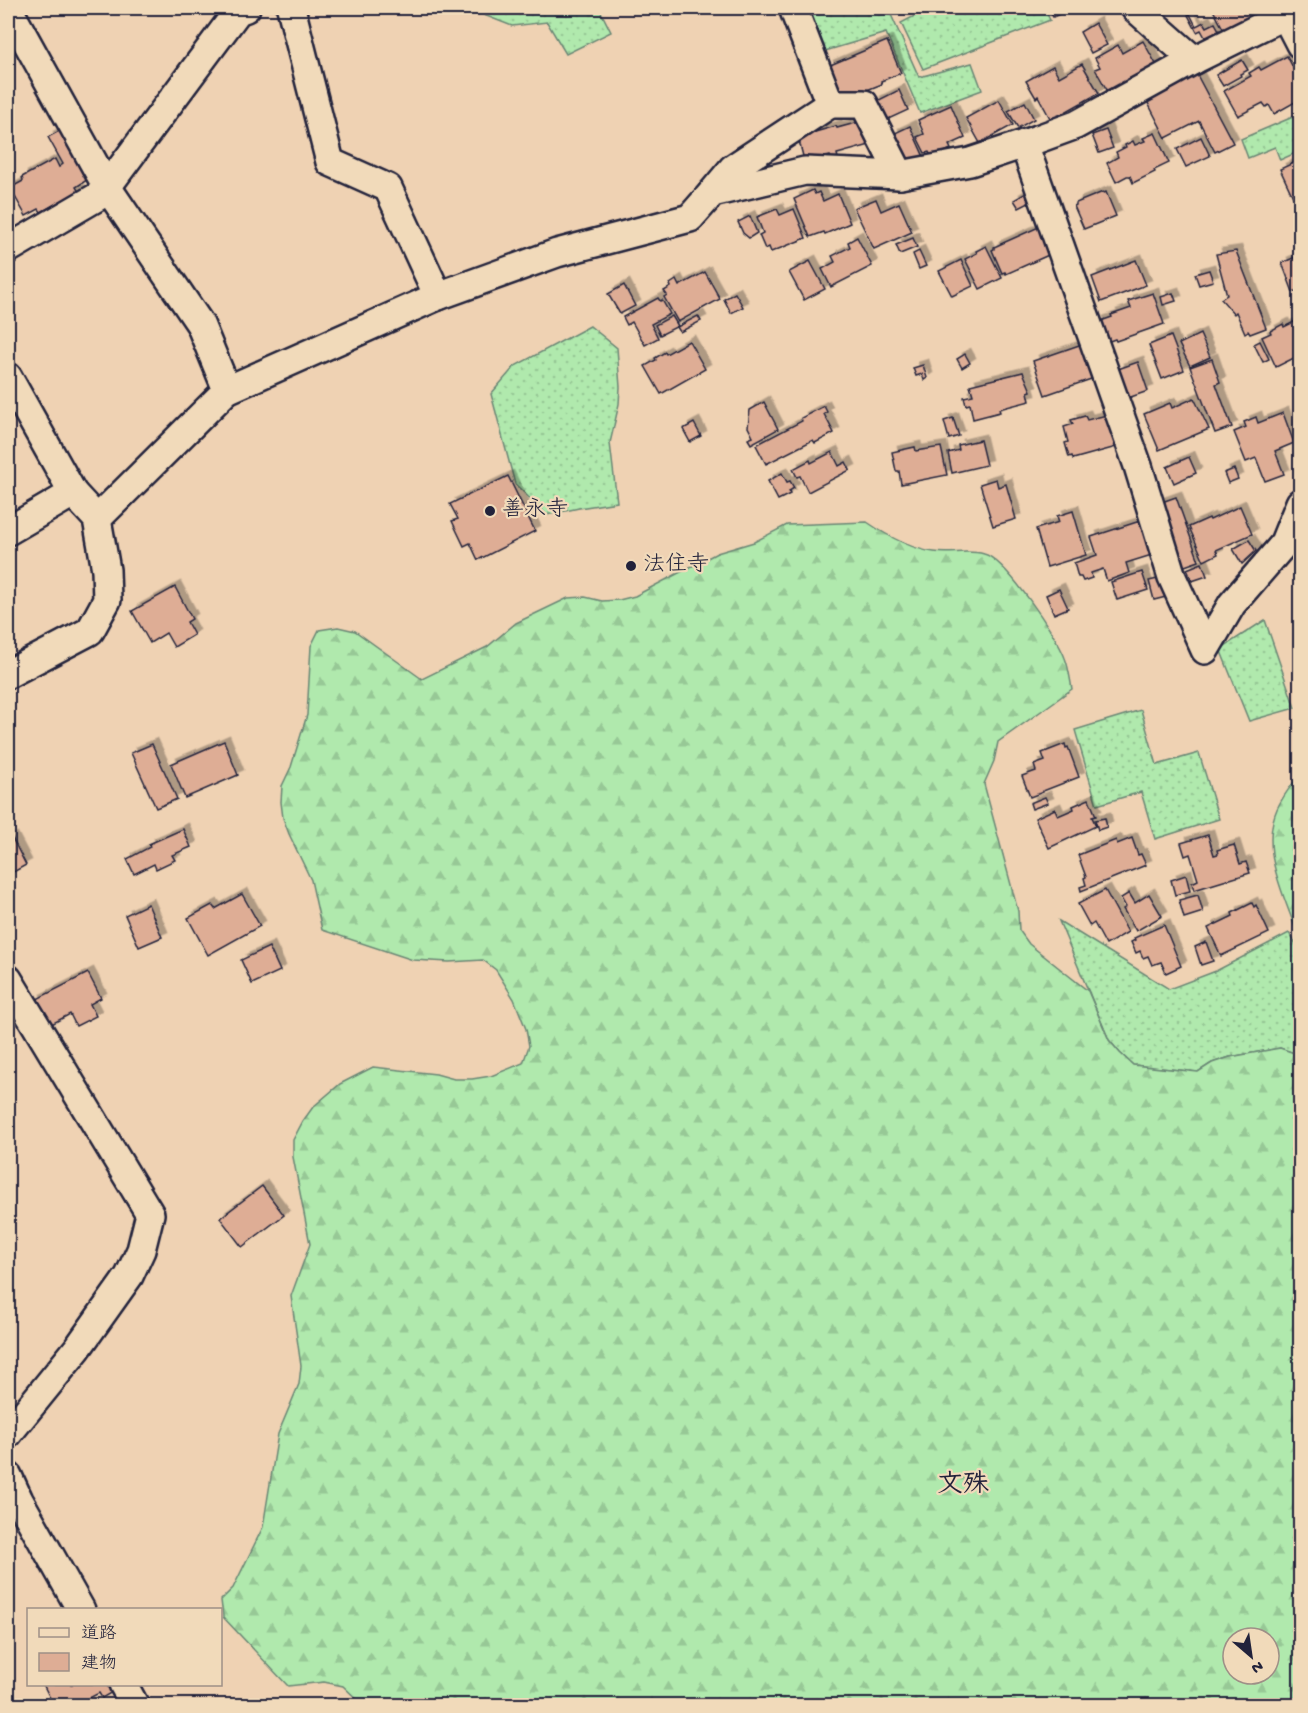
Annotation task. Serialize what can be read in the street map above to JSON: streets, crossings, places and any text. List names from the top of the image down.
{
  "districts": ["文殊"],
  "places": ["善永寺", "法住寺"],
  "legend": ["道路", "建物"],
  "north": "bottom right"
}
